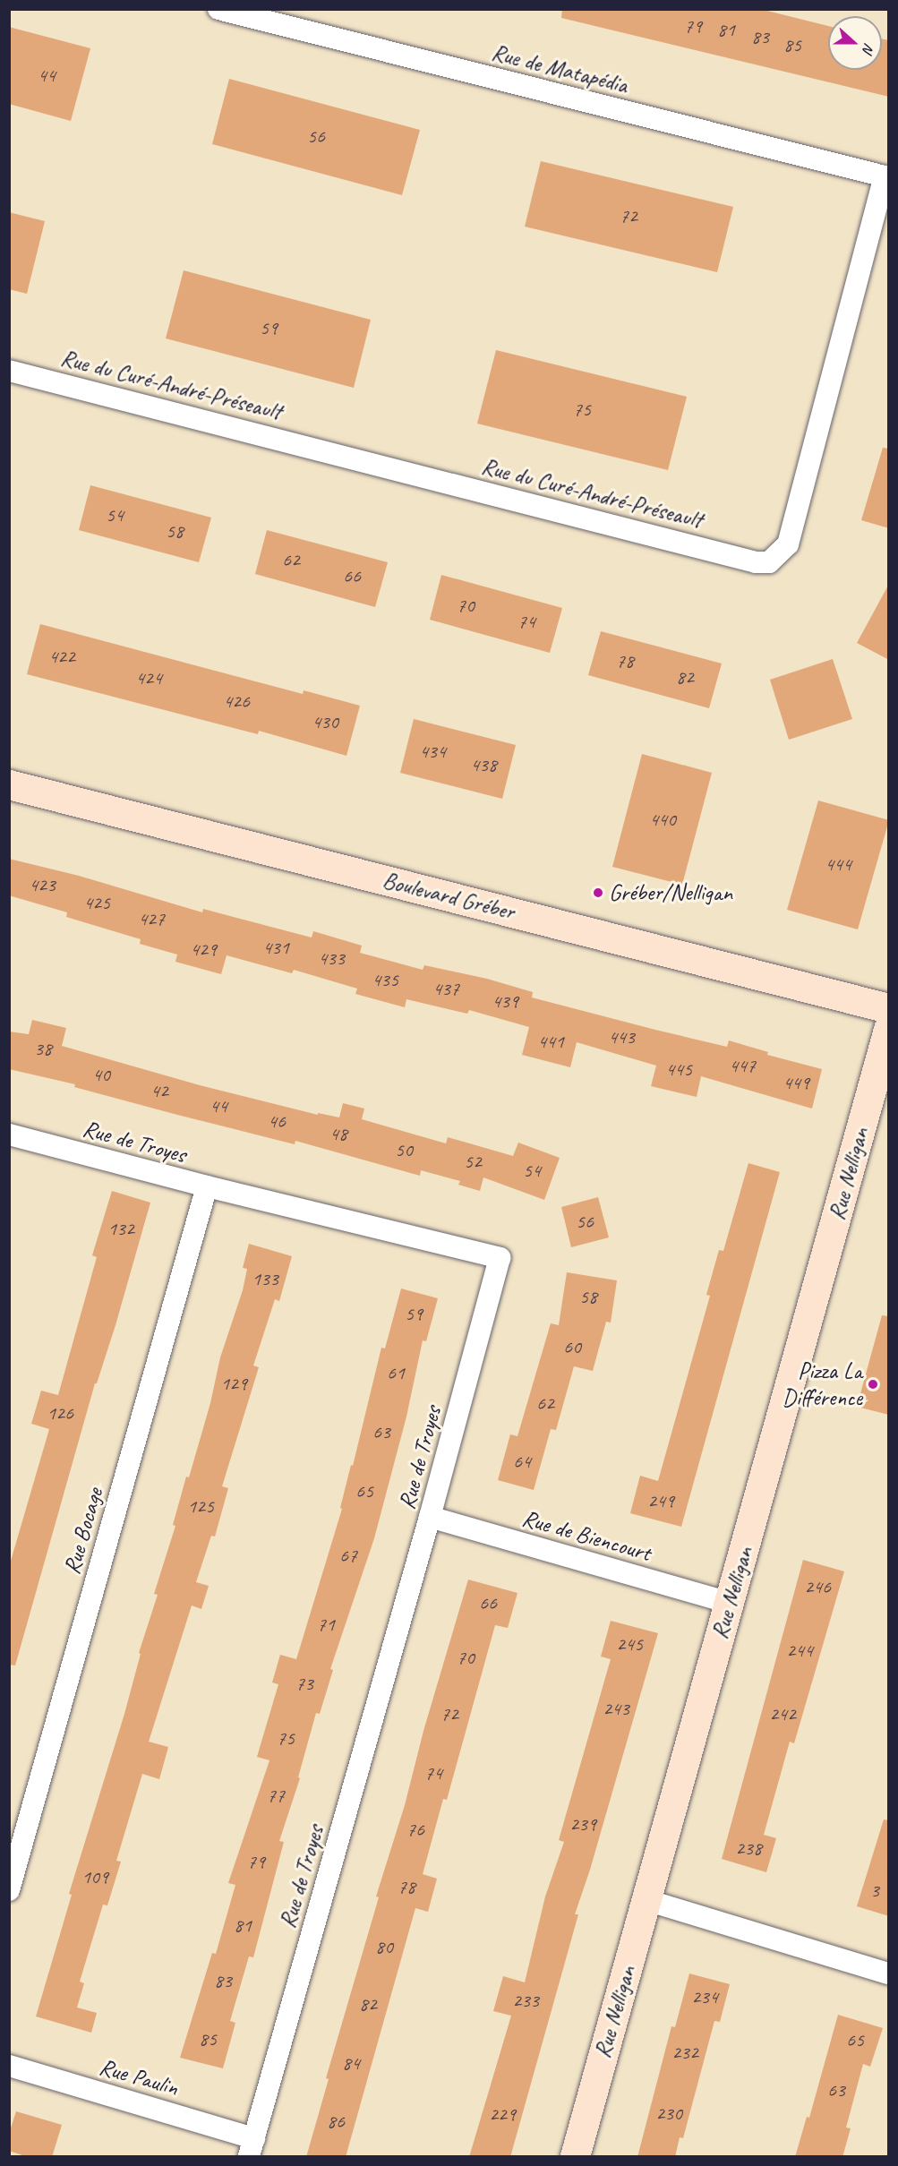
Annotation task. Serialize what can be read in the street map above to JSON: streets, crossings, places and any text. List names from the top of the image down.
{
  "streets": {
    "street": [
      "Rue de Matapédia",
      "Rue du Curé-André-Préseault",
      "Boulevard Gréber",
      "Rue de Troyes",
      "Rue Nelligan",
      "Rue Bocage",
      "Rue de Biencourt",
      "Rue Paulin"
    ]
  },
  "crossings": [
    ["Rue de Matapédia", "Rue du Curé-André-Préseault"],
    ["Rue de Troyes", "Rue Bocage"],
    ["Rue de Troyes", "Rue de Biencourt"],
    ["Rue de Troyes", "Rue Paulin"],
    ["Rue Nelligan", "Rue de Biencourt"]
  ],
  "places": ["Gréber/Nelligan", "Pizza La Différence"],
  "house_numbers": [
    "79",
    "81",
    "83",
    "85",
    "44",
    "56",
    "72",
    "59",
    "75",
    "54",
    "58",
    "62",
    "66",
    "70",
    "74",
    "422",
    "78",
    "82",
    "424",
    "426",
    "430",
    "434",
    "438",
    "440",
    "444",
    "423",
    "425",
    "427",
    "431",
    "429",
    "433",
    "435",
    "437",
    "439",
    "443",
    "441",
    "38",
    "447",
    "445",
    "40",
    "449",
    "42",
    "44",
    "46",
    "48",
    "50",
    "52",
    "54",
    "56",
    "132",
    "133",
    "58",
    "59",
    "60",
    "61",
    "129",
    "62",
    "126",
    "63",
    "64",
    "65",
    "249",
    "125",
    "67",
    "246",
    "66",
    "71",
    "245",
    "244",
    "70",
    "73",
    "243",
    "72",
    "242",
    "75",
    "74",
    "77",
    "239",
    "76",
    "238",
    "79",
    "109",
    "78",
    "3",
    "81",
    "80",
    "83",
    "234",
    "233",
    "82",
    "85",
    "65",
    "232",
    "84",
    "63",
    "230",
    "229",
    "86"
  ],
  "north": "right"
}
